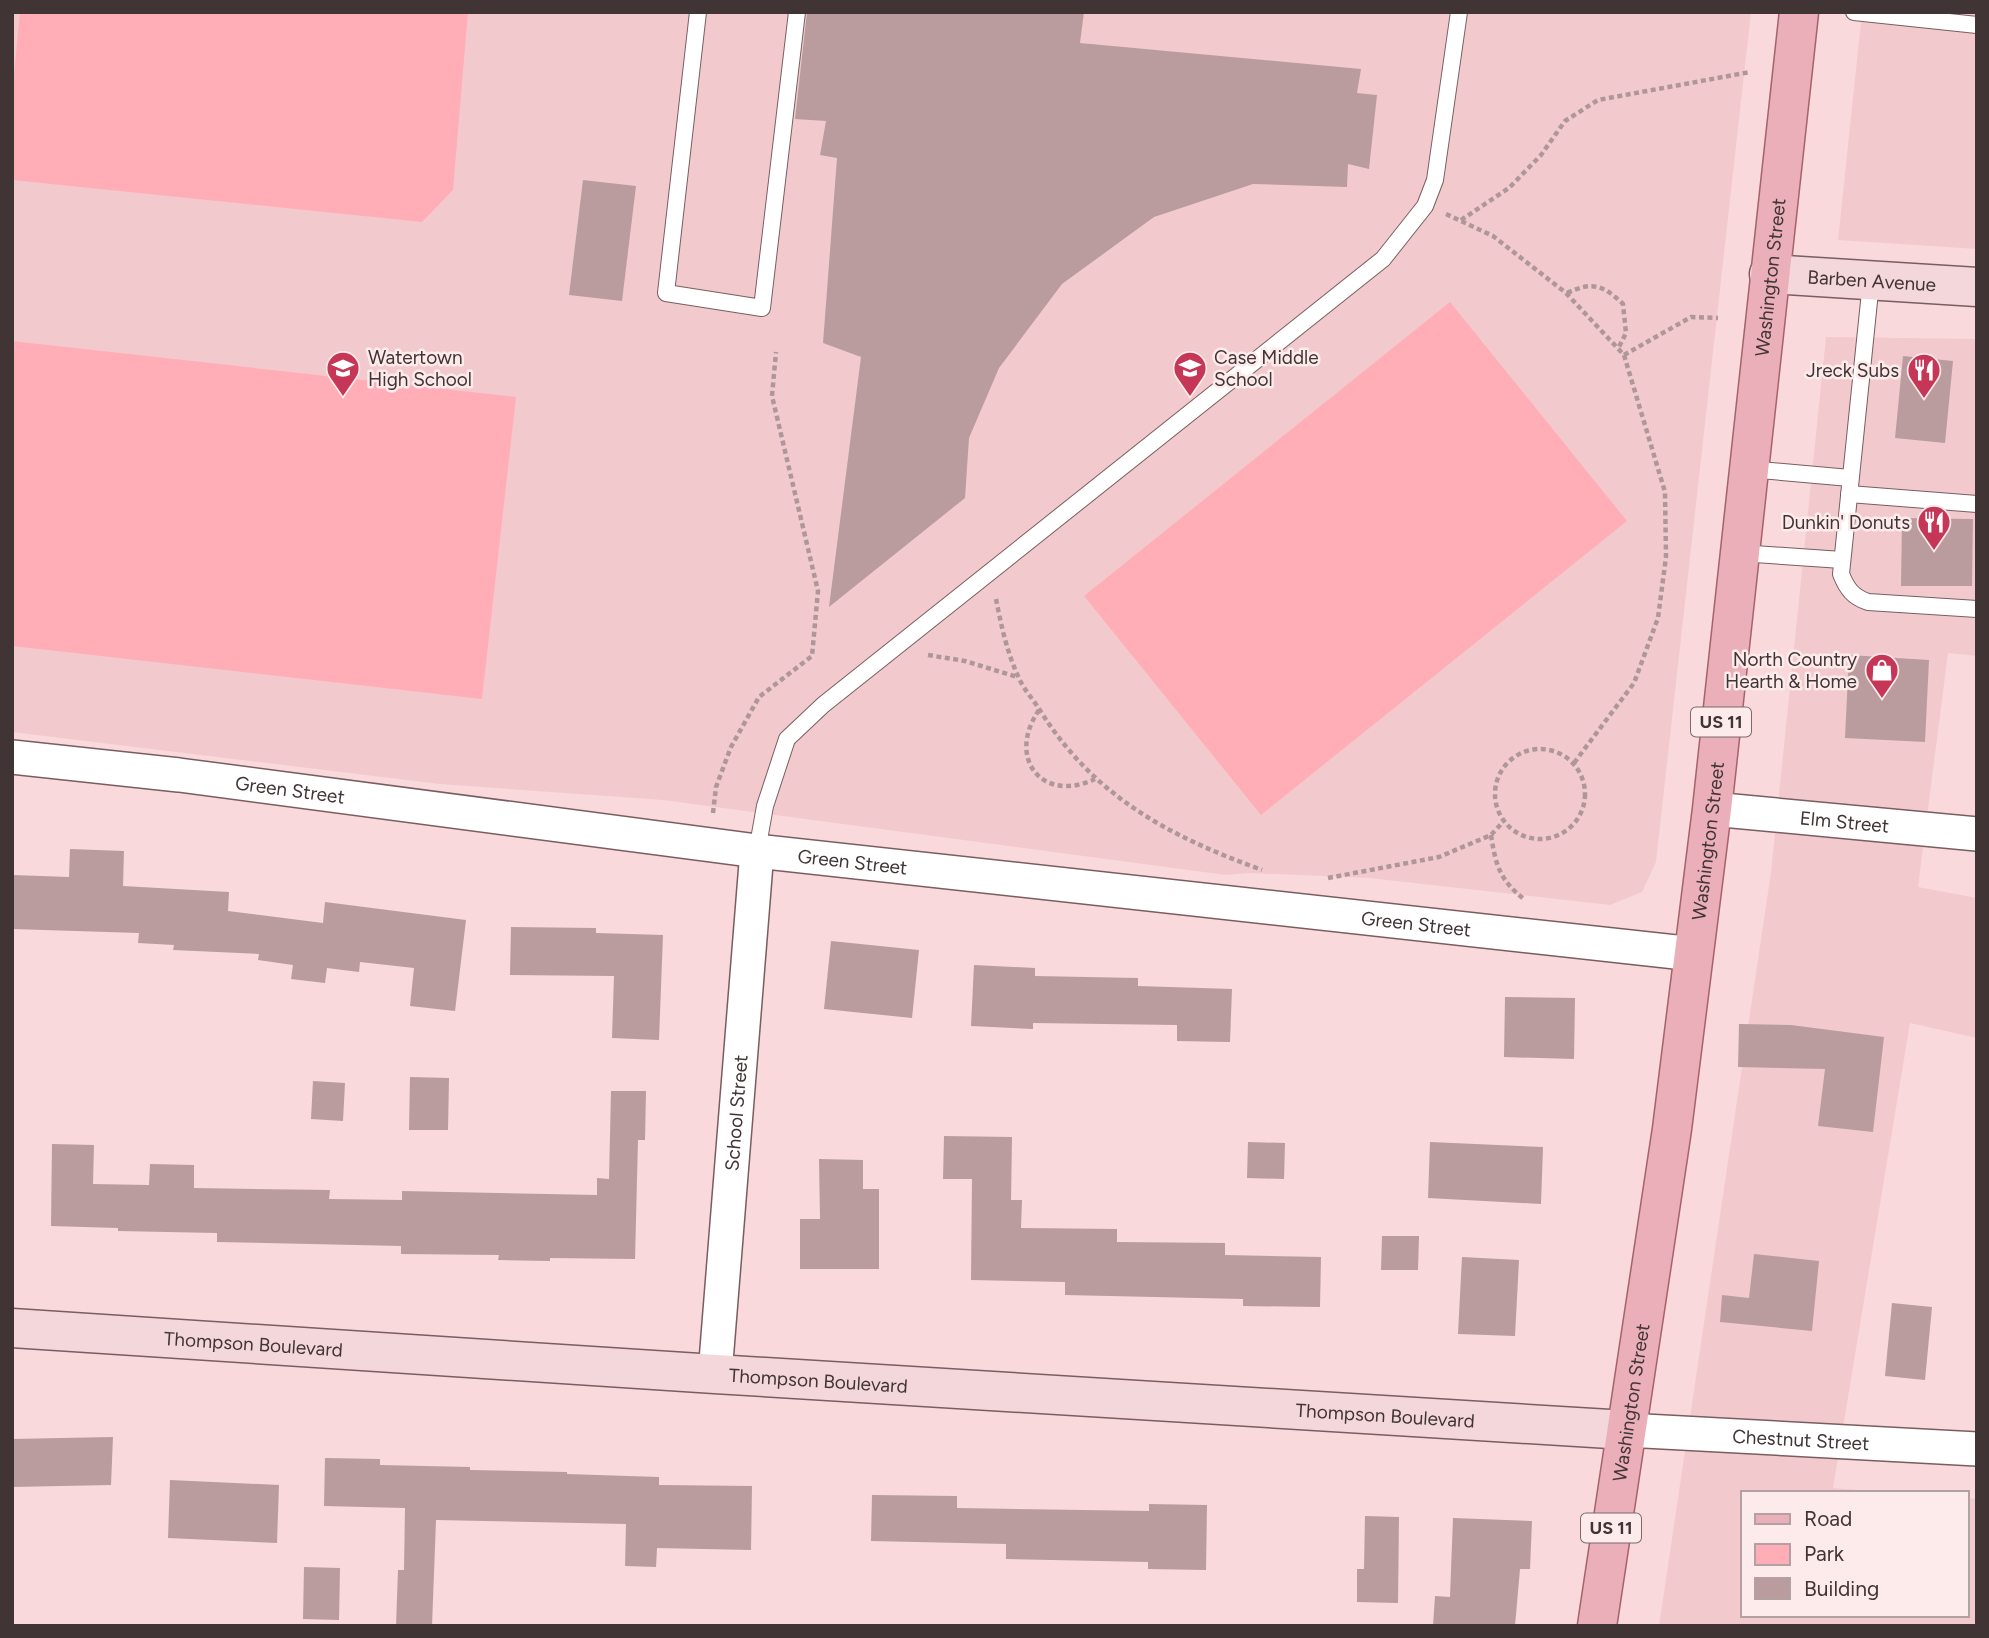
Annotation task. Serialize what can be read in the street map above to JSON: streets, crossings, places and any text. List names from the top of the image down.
{
  "streets": {
    "main road": ["Washington Street", "US 11"],
    "street": [
      "Barben Avenue",
      "Green Street",
      "Elm Street",
      "School Street",
      "Thompson Boulevard",
      "Chestnut Street"
    ]
  },
  "crossings": [
    ["Washington Street", "Barben Avenue"],
    ["Washington Street", "Green Street"],
    ["Washington Street", "Elm Street"],
    ["Washington Street", "Thompson Boulevard"],
    ["Washington Street", "Chestnut Street"],
    ["Green Street", "School Street"],
    ["School Street", "Thompson Boulevard"],
    ["Thompson Boulevard", "Chestnut Street"]
  ],
  "places": {
    "school or university": ["Watertown High School", "Case Middle School"],
    "restaurant": ["Jreck Subs", "Dunkin' Donuts"],
    "shop": ["North Country Hearth & Home"]
  },
  "legend": ["Road", "Park", "Building"]
}
